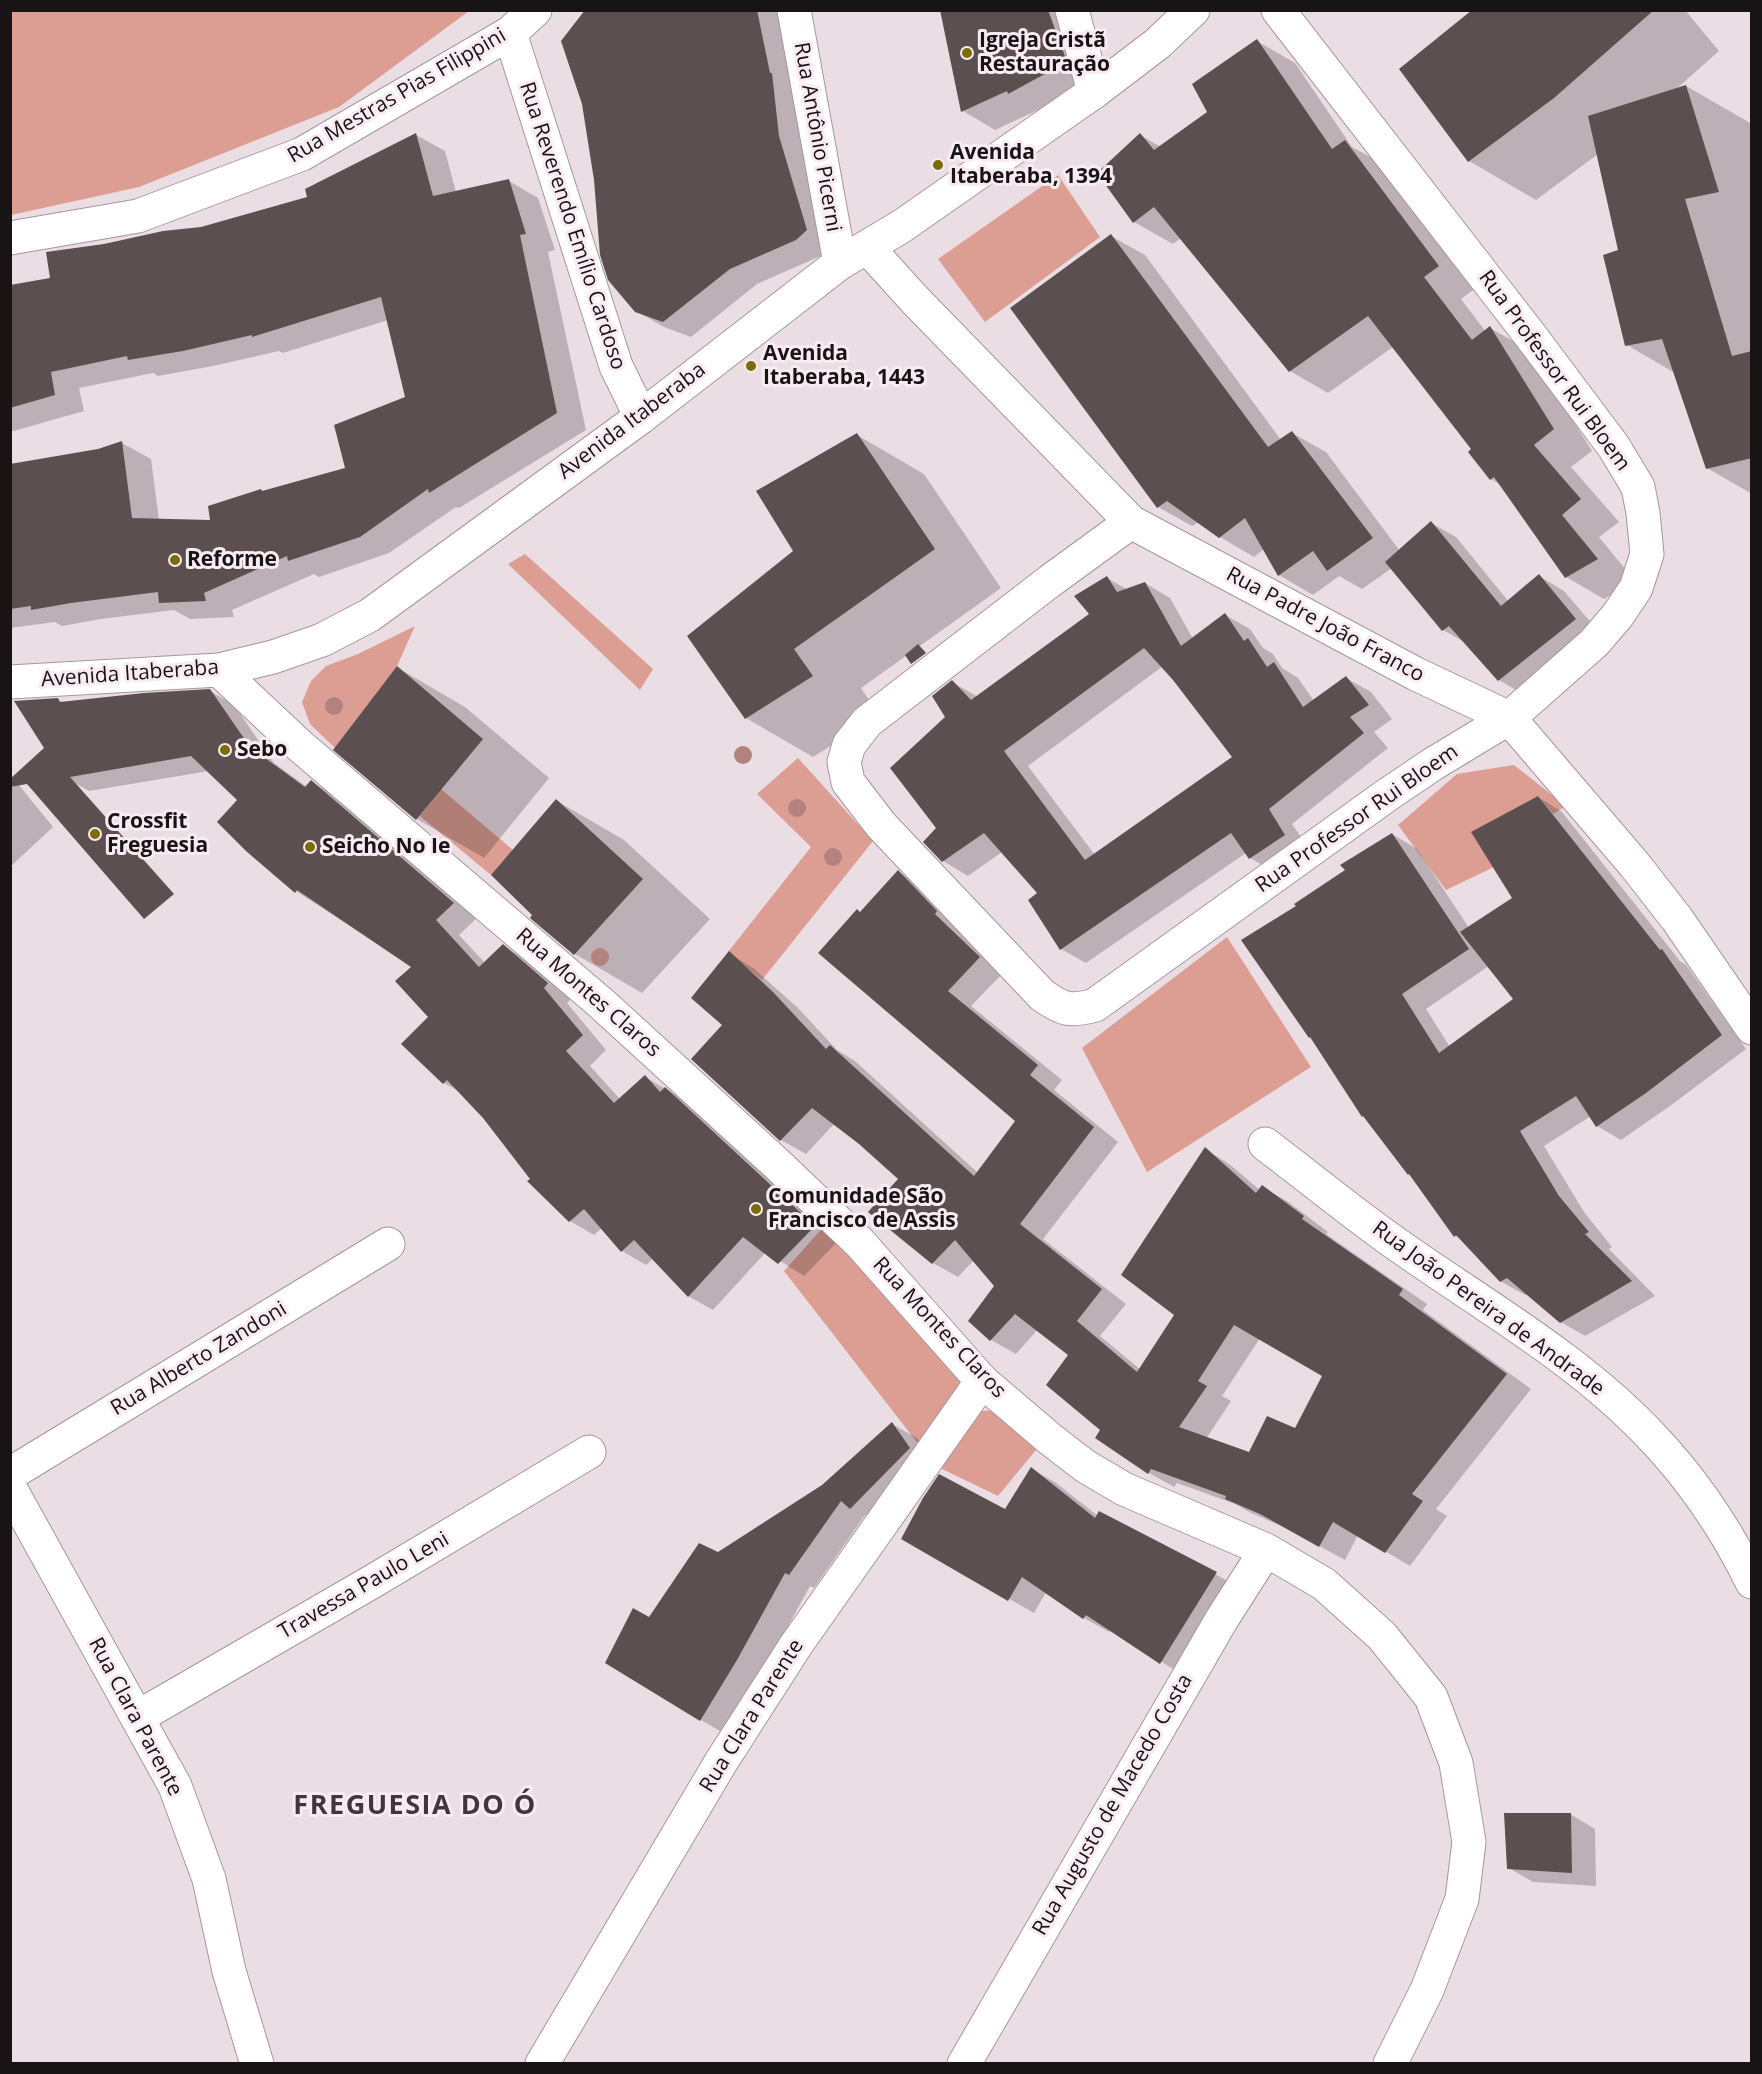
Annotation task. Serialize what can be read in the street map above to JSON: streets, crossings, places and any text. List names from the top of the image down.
{
  "streets": {
    "street": [
      "Rua Mestras Pias Filippini",
      "Rua Antônio Picerni",
      "Rua Reverendo Emílio Cardoso",
      "Rua Professor Rui Bloem",
      "Avenida Itaberaba",
      "Rua Padre João Franco",
      "Rua Montes Claros",
      "Rua João Pereira de Andrade",
      "Rua Alberto Zandoni",
      "Travessa Paulo Leni",
      "Rua Clara Parente",
      "Rua Augusto de Macedo Costa"
    ]
  },
  "crossings": [
    ["Rua Mestras Pias Filippini", "Rua Reverendo Emílio Cardoso"],
    ["Rua Antônio Picerni", "Avenida Itaberaba"],
    ["Rua Antônio Picerni", "Rua Padre João Franco"],
    ["Rua Reverendo Emílio Cardoso", "Avenida Itaberaba"],
    ["Rua Professor Rui Bloem", "Rua Padre João Franco"],
    ["Avenida Itaberaba", "Rua Padre João Franco"],
    ["Avenida Itaberaba", "Rua Montes Claros"],
    ["Rua Montes Claros", "Rua Clara Parente"],
    ["Rua Montes Claros", "Rua Augusto de Macedo Costa"],
    ["Travessa Paulo Leni", "Rua Clara Parente"]
  ],
  "districts": ["FREGUESIA DO Ó"],
  "places": [
    "Igreja Cristã Restauração",
    "Avenida Itaberaba, 1394",
    "Avenida Itaberaba, 1443",
    "Reforme",
    "Sebo",
    "Crossfit Freguesia",
    "Seicho No Ie",
    "Comunidade São Francisco de Assis"
  ]
}
